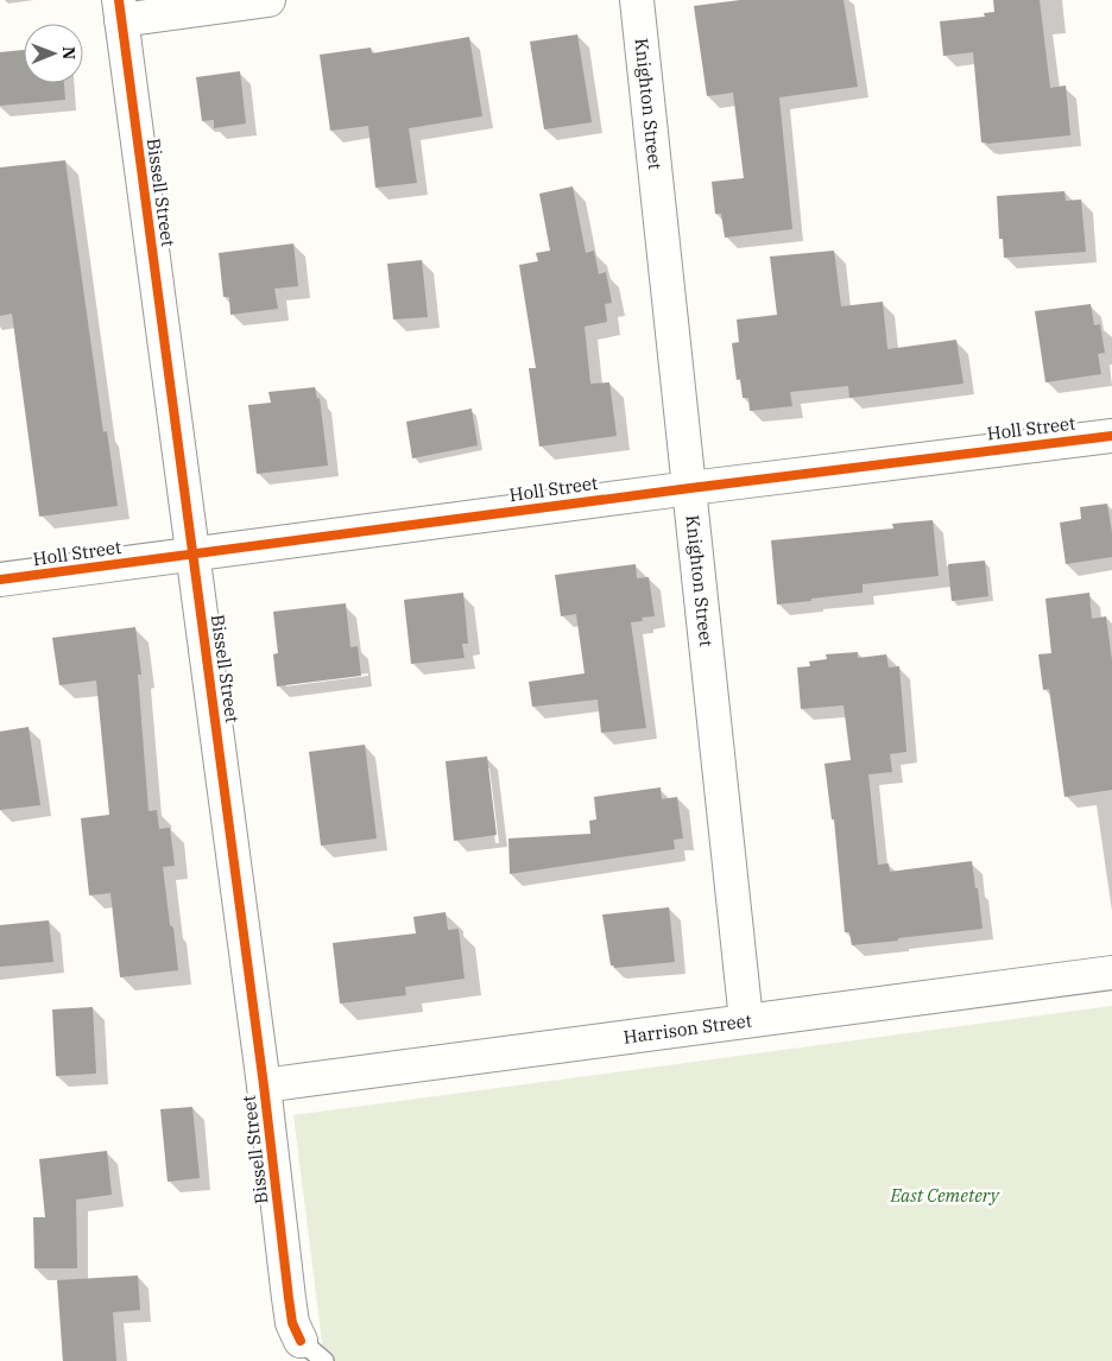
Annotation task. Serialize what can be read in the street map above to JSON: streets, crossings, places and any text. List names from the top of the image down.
{
  "streets": {
    "street": [
      "Knighton Street",
      "Bissell Street",
      "Holl Street",
      "Harrison Street"
    ]
  },
  "crossings": [
    ["Knighton Street", "Holl Street"],
    ["Knighton Street", "Harrison Street"],
    ["Bissell Street", "Holl Street"],
    ["Bissell Street", "Harrison Street"]
  ],
  "parks": ["East Cemetery"],
  "north": "right"
}
